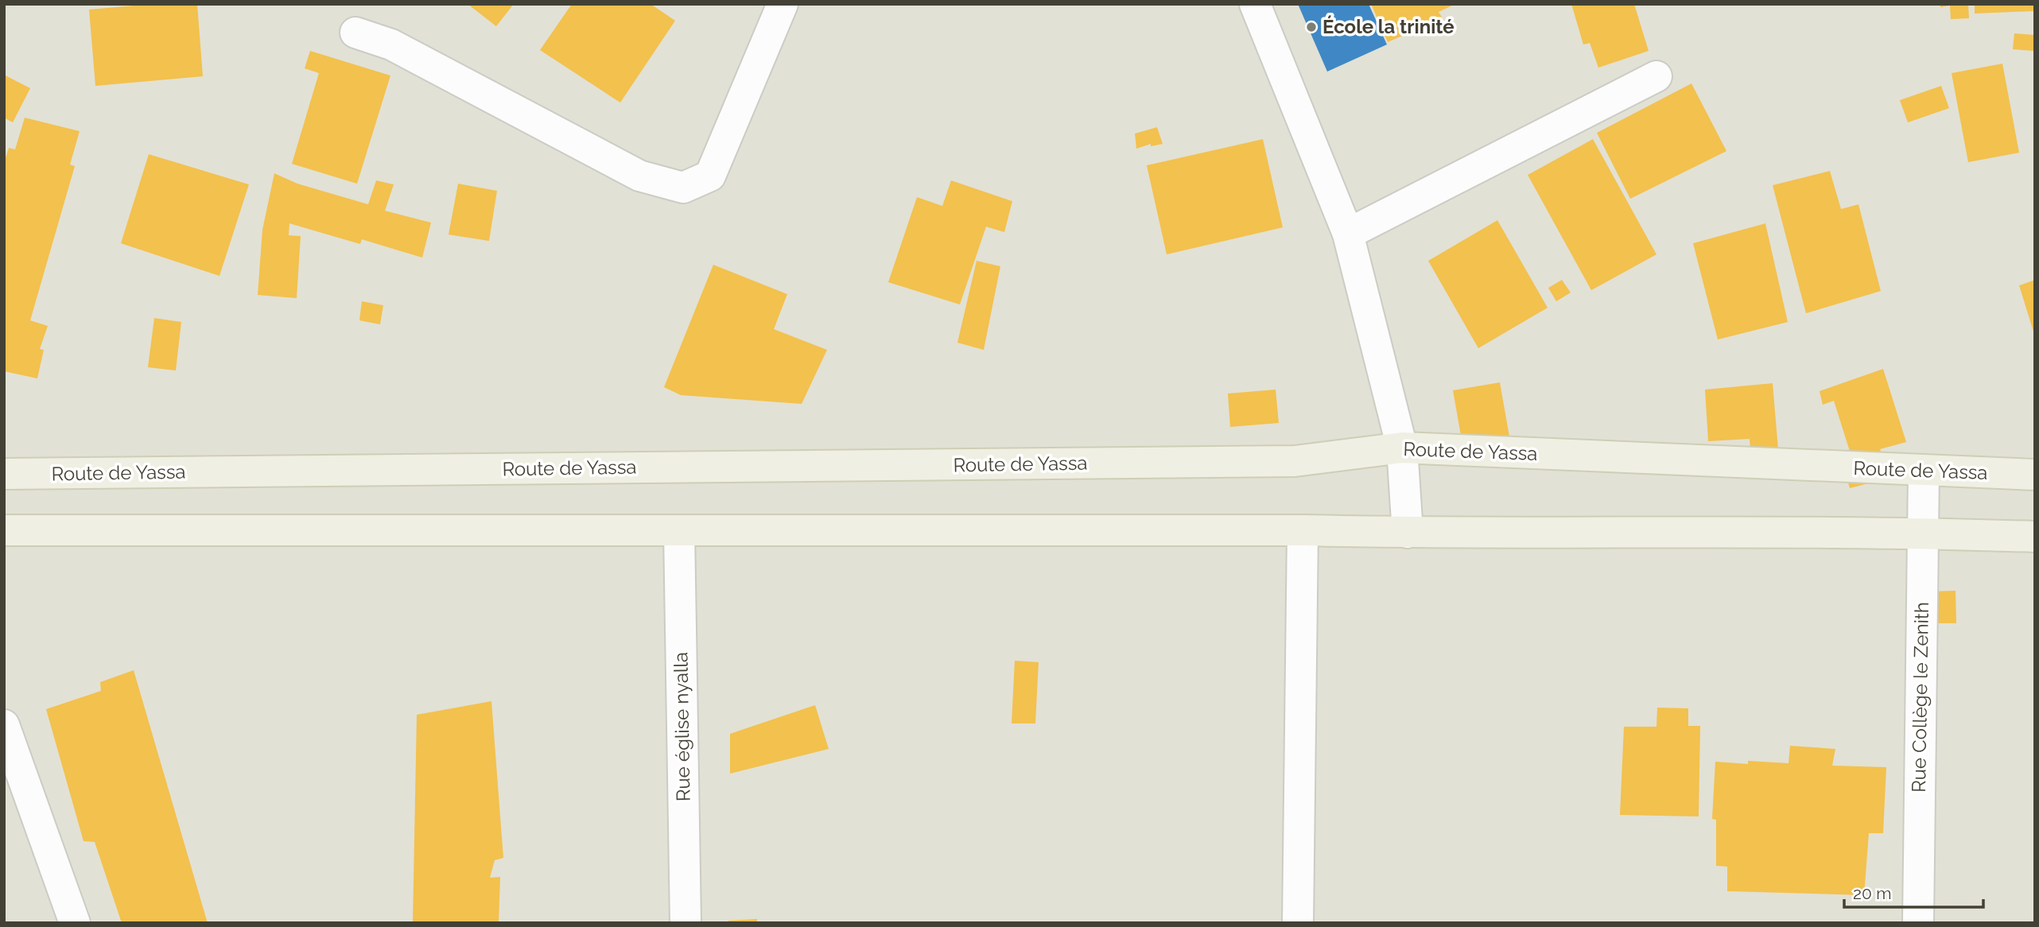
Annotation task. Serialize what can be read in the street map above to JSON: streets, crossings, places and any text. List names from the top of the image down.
{
  "streets": {
    "main road": ["Route de Yassa"],
    "street": ["Rue Collège le Zenith", "Rue église nyalla"]
  },
  "crossings": [
    ["Route de Yassa", "Rue Collège le Zenith"]
  ],
  "places": ["École la trinité"],
  "scale_bar": "20 m"
}
